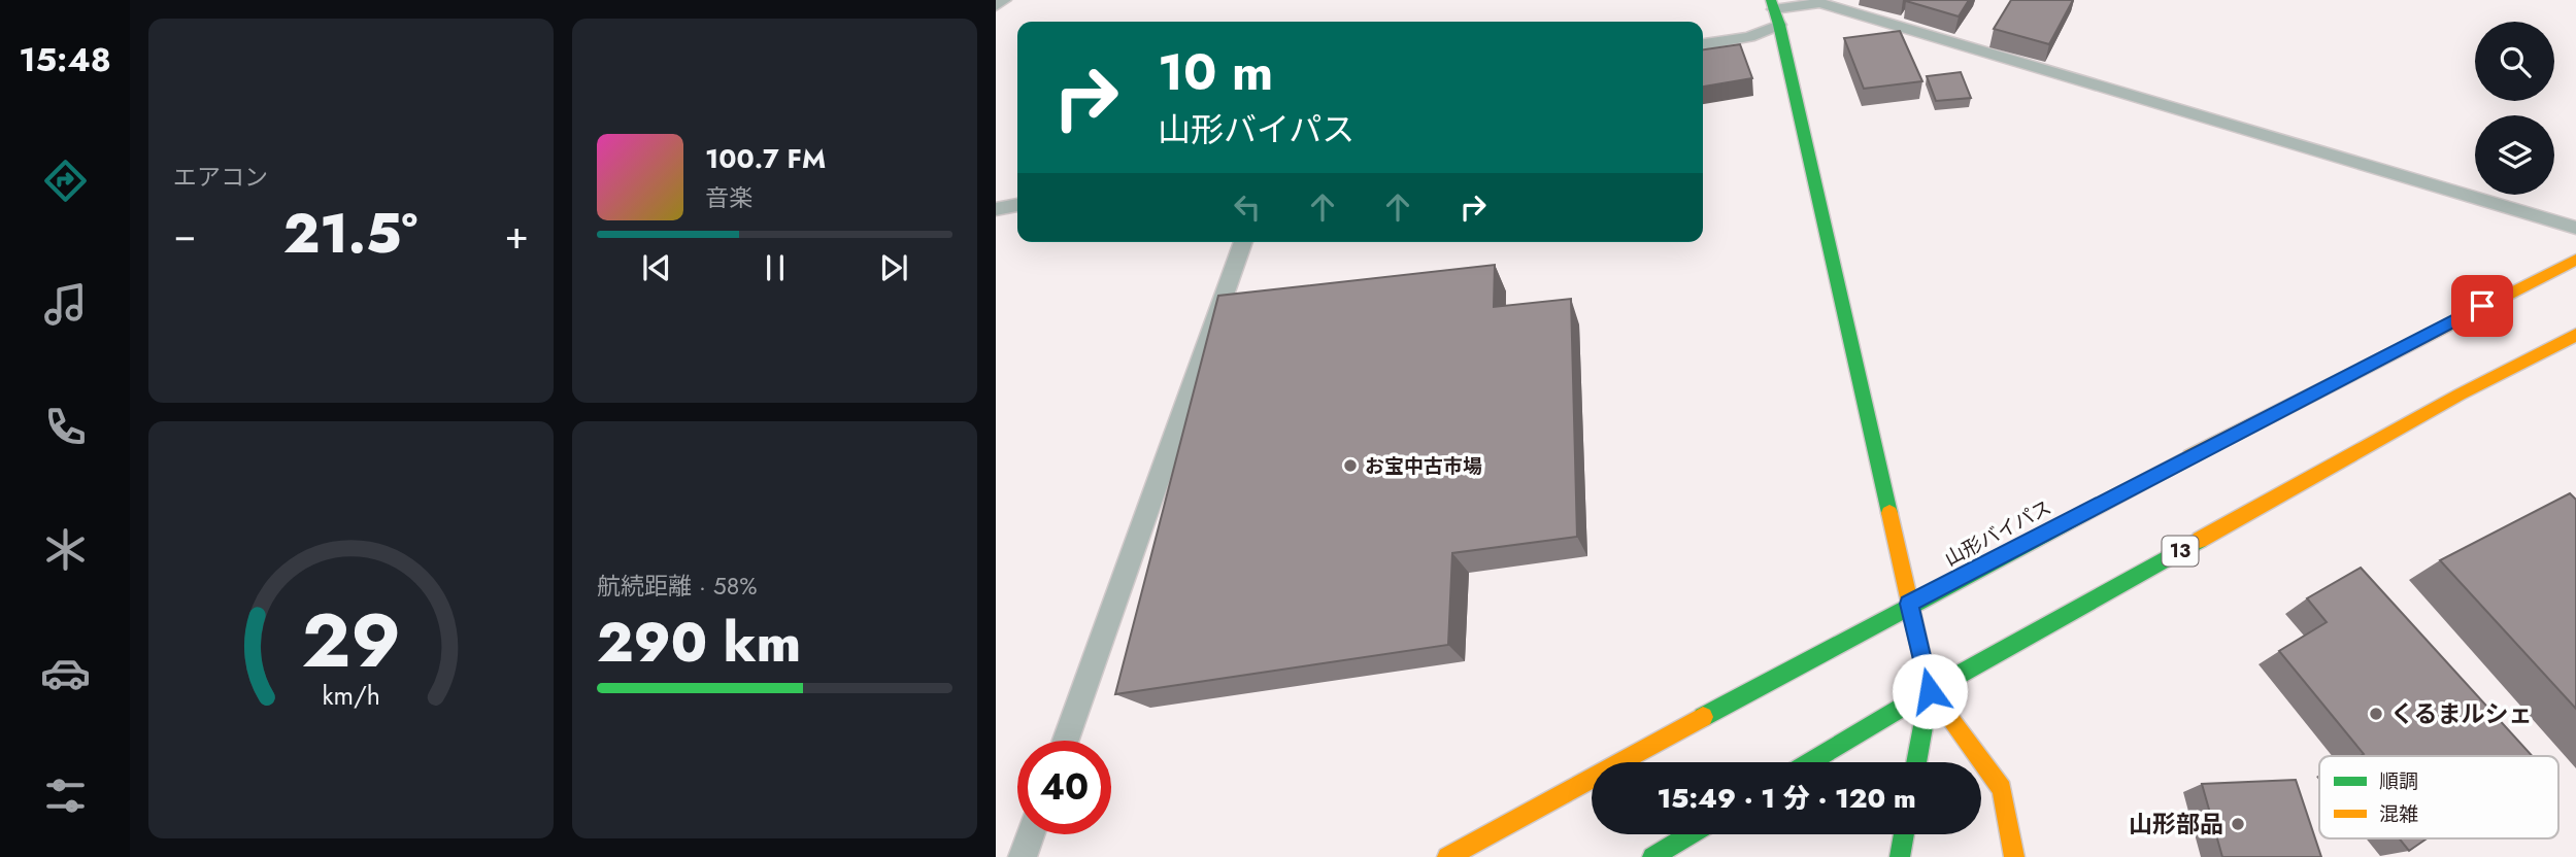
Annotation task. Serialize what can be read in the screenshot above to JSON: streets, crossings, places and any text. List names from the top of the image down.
{
  "streets": {
    "main road": ["山形バイパス", "13"]
  },
  "places": ["お宝中古市場", "くるまルシェ", "山形部品"],
  "legend": ["順調", "混雑"],
  "page": {
    "tabs": "15:48",
    "tile": [
      "エアコン",
      ["航続距離 · 58%", "290 km"]
    ],
    "turn": ["10 m", "山形バイパス"],
    "song": ["100.7 FM", "音楽"],
    "heat": ["−", "21.5°", "+"],
    "limit": "40",
    "trip": "15:49 · 1 分 · 120 m",
    "gauge": ["29", "km/h"]
  }
}
